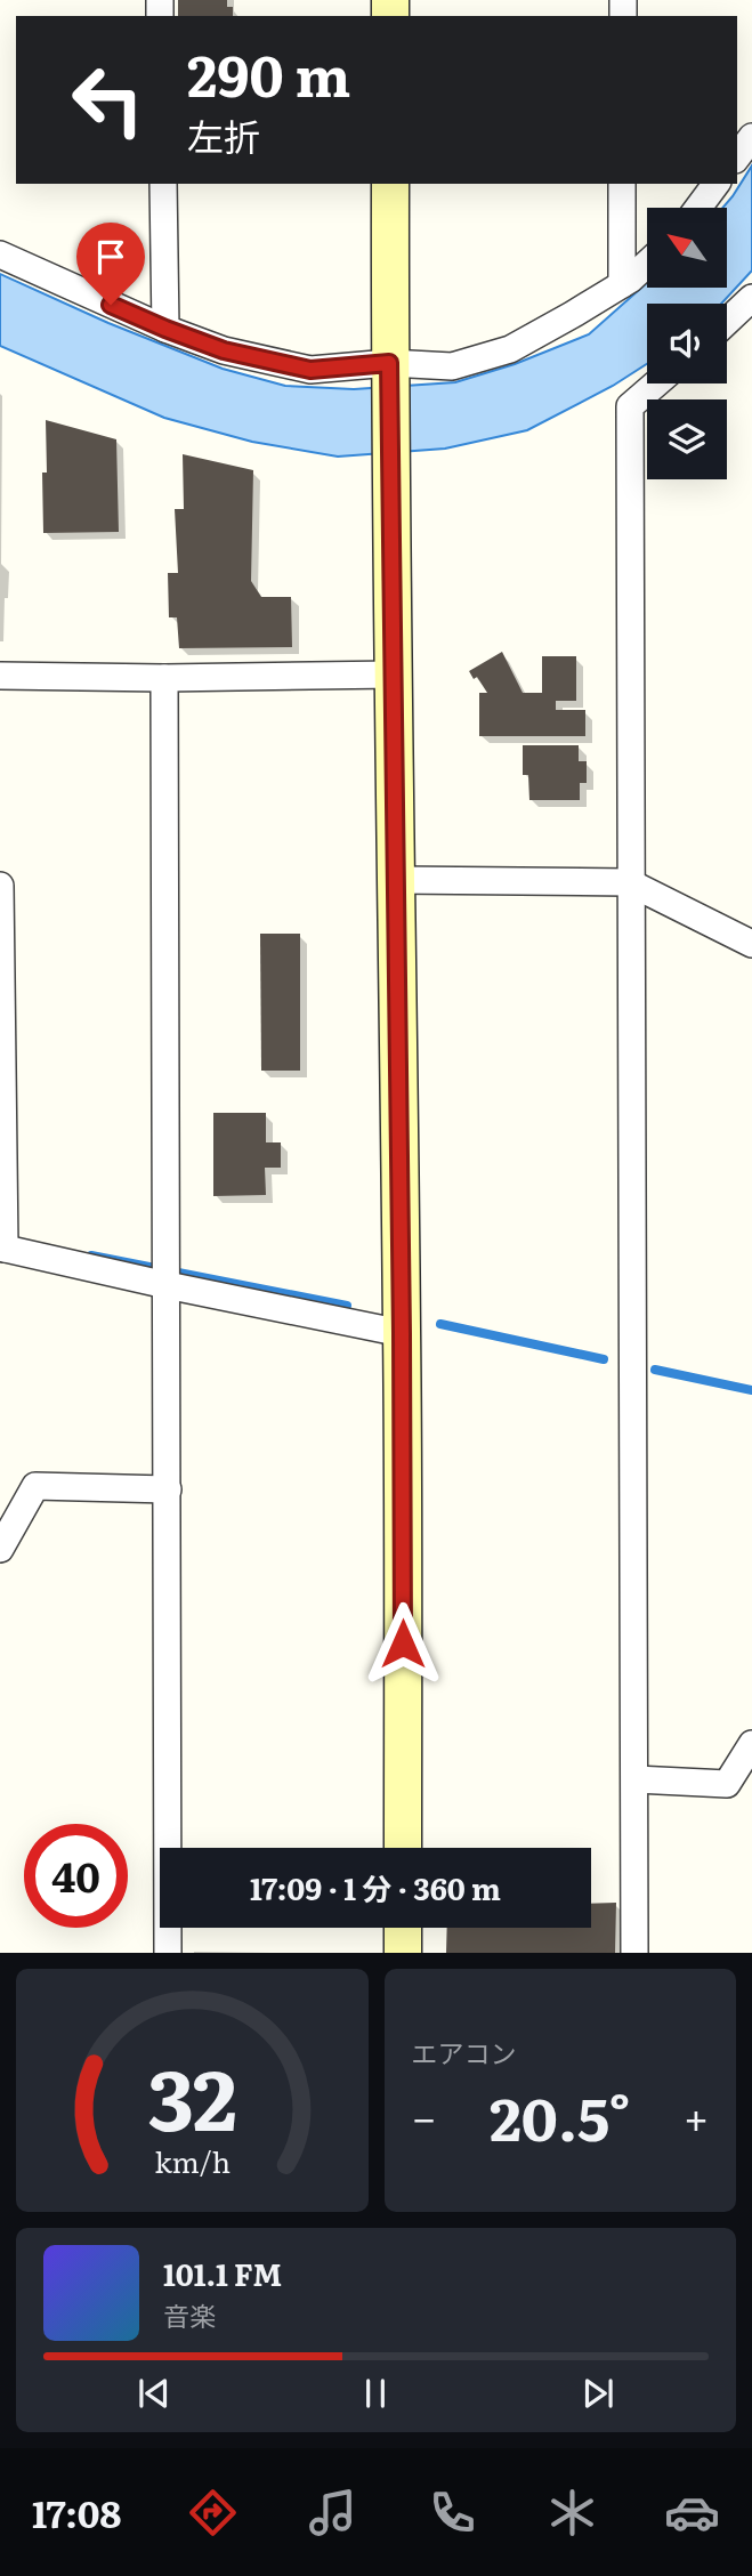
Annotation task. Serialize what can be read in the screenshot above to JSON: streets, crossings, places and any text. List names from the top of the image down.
{
  "north": "top left",
  "page": {
    "turn": ["290 m", "左折"],
    "limit": "40",
    "trip": "17:09 · 1 分 · 360 m",
    "tile": "エアコン",
    "heat": ["−", "20.5°", "+"],
    "song": ["101.1 FM", "音楽"],
    "tabs": "17:08",
    "gauge": ["32", "km/h"]
  }
}
